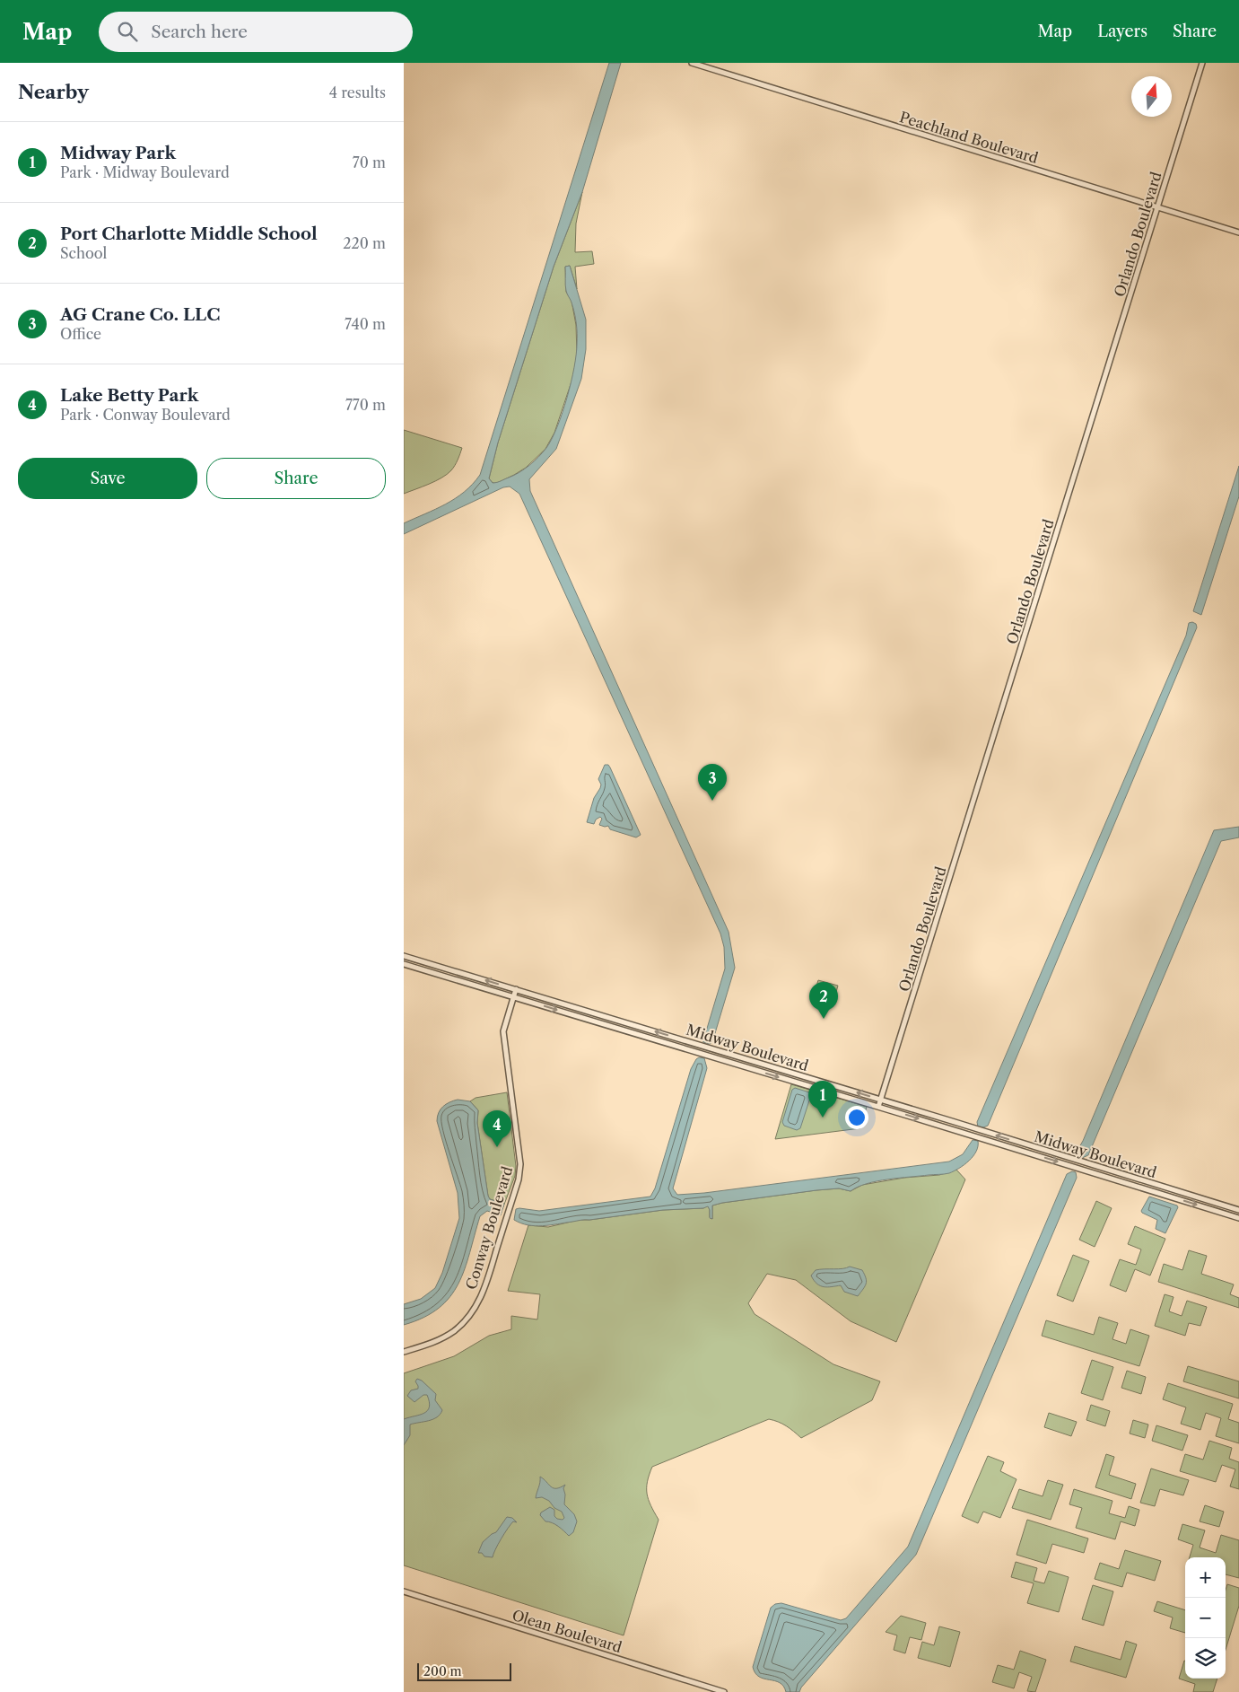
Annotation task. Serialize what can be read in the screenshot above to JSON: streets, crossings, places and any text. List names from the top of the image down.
{
  "streets": {
    "street": [
      "Peachland Boulevard",
      "Orlando Boulevard",
      "Midway Boulevard",
      "Conway Boulevard",
      "Olean Boulevard"
    ]
  },
  "crossings": [
    ["Peachland Boulevard", "Orlando Boulevard"],
    ["Orlando Boulevard", "Midway Boulevard"],
    ["Midway Boulevard", "Conway Boulevard"]
  ],
  "scale_bar": "200 m",
  "north": "top",
  "page": {
    "header": "Map",
    "search": "Search here",
    "nav": ["Map", "Layers", "Share"],
    "heading": ["Nearby", "4 results"],
    "list": [
      {
        "mark": "1",
        "name": "Midway Park",
        "note": "Park · Midway Boulevard",
        "value": "70 m"
      },
      {
        "mark": "2",
        "name": "Port Charlotte Middle School",
        "note": "School",
        "value": "220 m"
      },
      {
        "mark": "3",
        "name": "AG Crane Co. LLC",
        "note": "Office",
        "value": "740 m"
      },
      {
        "mark": "4",
        "name": "Lake Betty Park",
        "note": "Park · Conway Boulevard",
        "value": "770 m"
      }
    ],
    "buttons": ["Save", "Share"],
    "pins": [
      "3",
      "2",
      "1",
      "4"
    ],
    "map_buttons": ["+", "−"],
    "scale": "200 m"
  }
}
